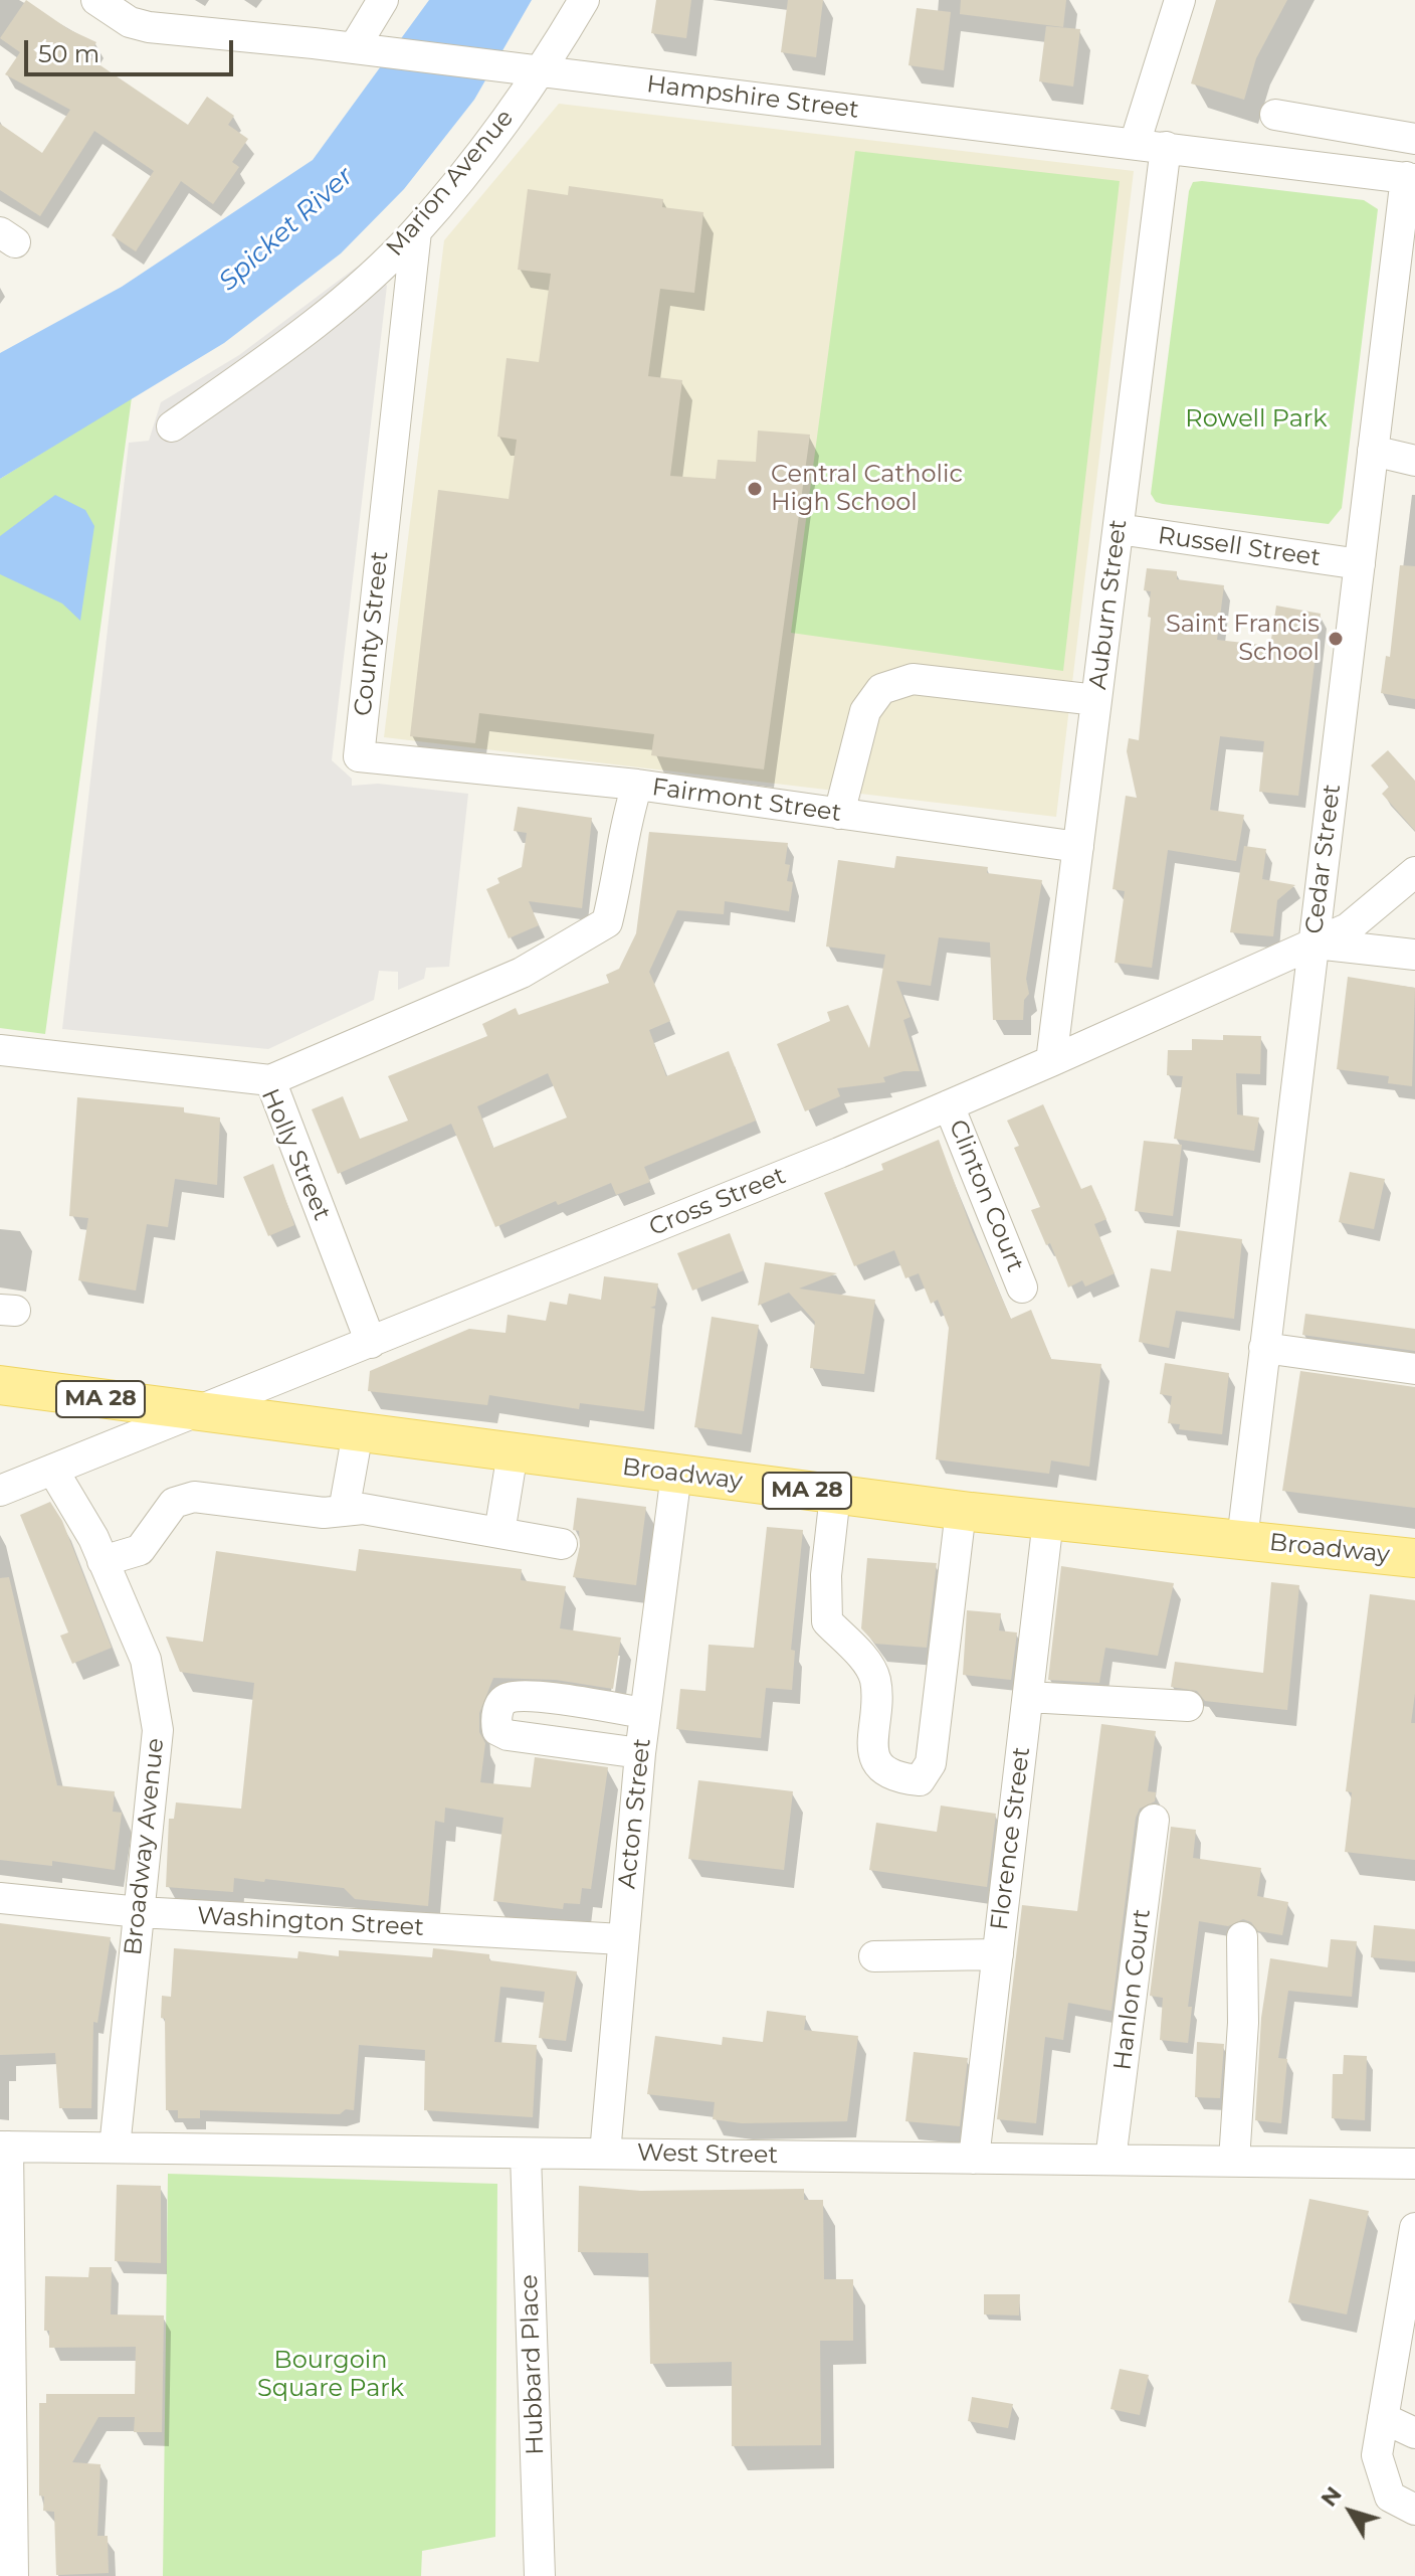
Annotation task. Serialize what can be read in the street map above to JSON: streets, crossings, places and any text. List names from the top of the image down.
{
  "streets": {
    "main road": ["MA 28", "Broadway"],
    "street": [
      "Hampshire Street",
      "Marion Avenue",
      "Russell Street",
      "Auburn Street",
      "County Street",
      "Fairmont Street",
      "Cedar Street",
      "Holly Street",
      "Clinton Court",
      "Cross Street",
      "Acton Street",
      "Florence Street",
      "Broadway Avenue",
      "Washington Street",
      "Hanlon Court",
      "West Street",
      "Hubbard Place"
    ]
  },
  "crossings": [
    ["Hampshire Street", "Marion Avenue"],
    ["Hampshire Street", "Auburn Street"],
    ["Hampshire Street", "Cedar Street"],
    ["Marion Avenue", "County Street"],
    ["Russell Street", "Auburn Street"],
    ["Russell Street", "Cedar Street"],
    ["Auburn Street", "Fairmont Street"],
    ["Auburn Street", "Cross Street"],
    ["County Street", "Fairmont Street"],
    ["Fairmont Street", "Holly Street"],
    ["Cedar Street", "Cross Street"],
    ["Cedar Street", "Broadway"],
    ["Holly Street", "Cross Street"],
    ["Clinton Court", "Cross Street"],
    ["Cross Street", "Broadway"],
    ["Cross Street", "Broadway Avenue"],
    ["Broadway", "Acton Street"],
    ["Broadway", "Florence Street"],
    ["Acton Street", "Washington Street"],
    ["Acton Street", "West Street"],
    ["Florence Street", "West Street"],
    ["Broadway Avenue", "Washington Street"],
    ["Broadway Avenue", "West Street"],
    ["Hanlon Court", "West Street"],
    ["West Street", "Hubbard Place"]
  ],
  "water": ["Spicket River"],
  "parks": ["Rowell Park", "Bourgoin Square Park"],
  "places": ["Central Catholic High School", "Saint Francis School"],
  "scale_bar": "50 m",
  "north": "top left"
}
